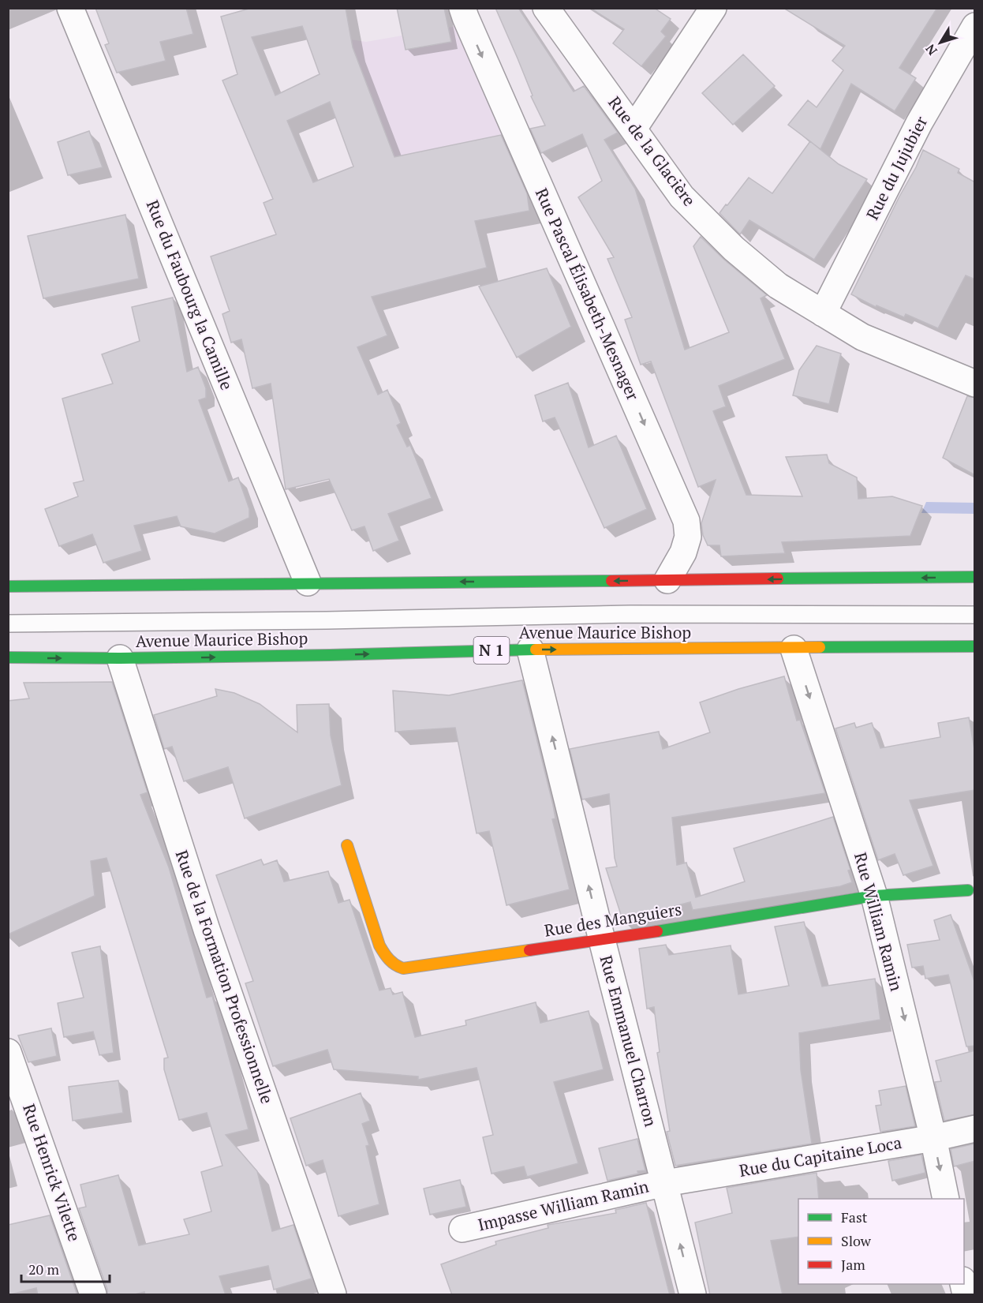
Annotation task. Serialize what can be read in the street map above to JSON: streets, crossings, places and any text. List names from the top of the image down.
{
  "streets": {
    "main road": ["Avenue Maurice Bishop", "N 1", "Rue des Manguiers"],
    "street": [
      "Rue de la Glacière",
      "Rue du Jujubier",
      "Rue Pascal Élisabeth-Mesnager",
      "Rue du Faubourg la Camille",
      "Rue William Ramin",
      "Rue de la Formation Professionnelle",
      "Rue Emmanuel Charron",
      "Rue du Capitaine Loca",
      "Rue Henrick Vilette",
      "Impasse William Ramin"
    ]
  },
  "crossings": [
    ["Rue de la Glacière", "Rue du Jujubier"],
    ["Avenue Maurice Bishop", "Rue William Ramin"],
    ["Avenue Maurice Bishop", "Rue de la Formation Professionnelle"],
    ["Avenue Maurice Bishop", "Rue Emmanuel Charron"],
    ["Rue des Manguiers", "Rue William Ramin"],
    ["Rue des Manguiers", "Rue Emmanuel Charron"],
    ["Rue William Ramin", "Rue du Capitaine Loca"],
    ["Rue Emmanuel Charron", "Rue du Capitaine Loca"],
    ["Rue Emmanuel Charron", "Impasse William Ramin"],
    ["Rue du Capitaine Loca", "Impasse William Ramin"]
  ],
  "one_way": ["Rue Pascal Élisabeth-Mesnager", "Rue William Ramin", "Rue Emmanuel Charron"],
  "legend": ["Fast", "Slow", "Jam"],
  "scale_bar": "20 m",
  "north": "bottom left"
}
